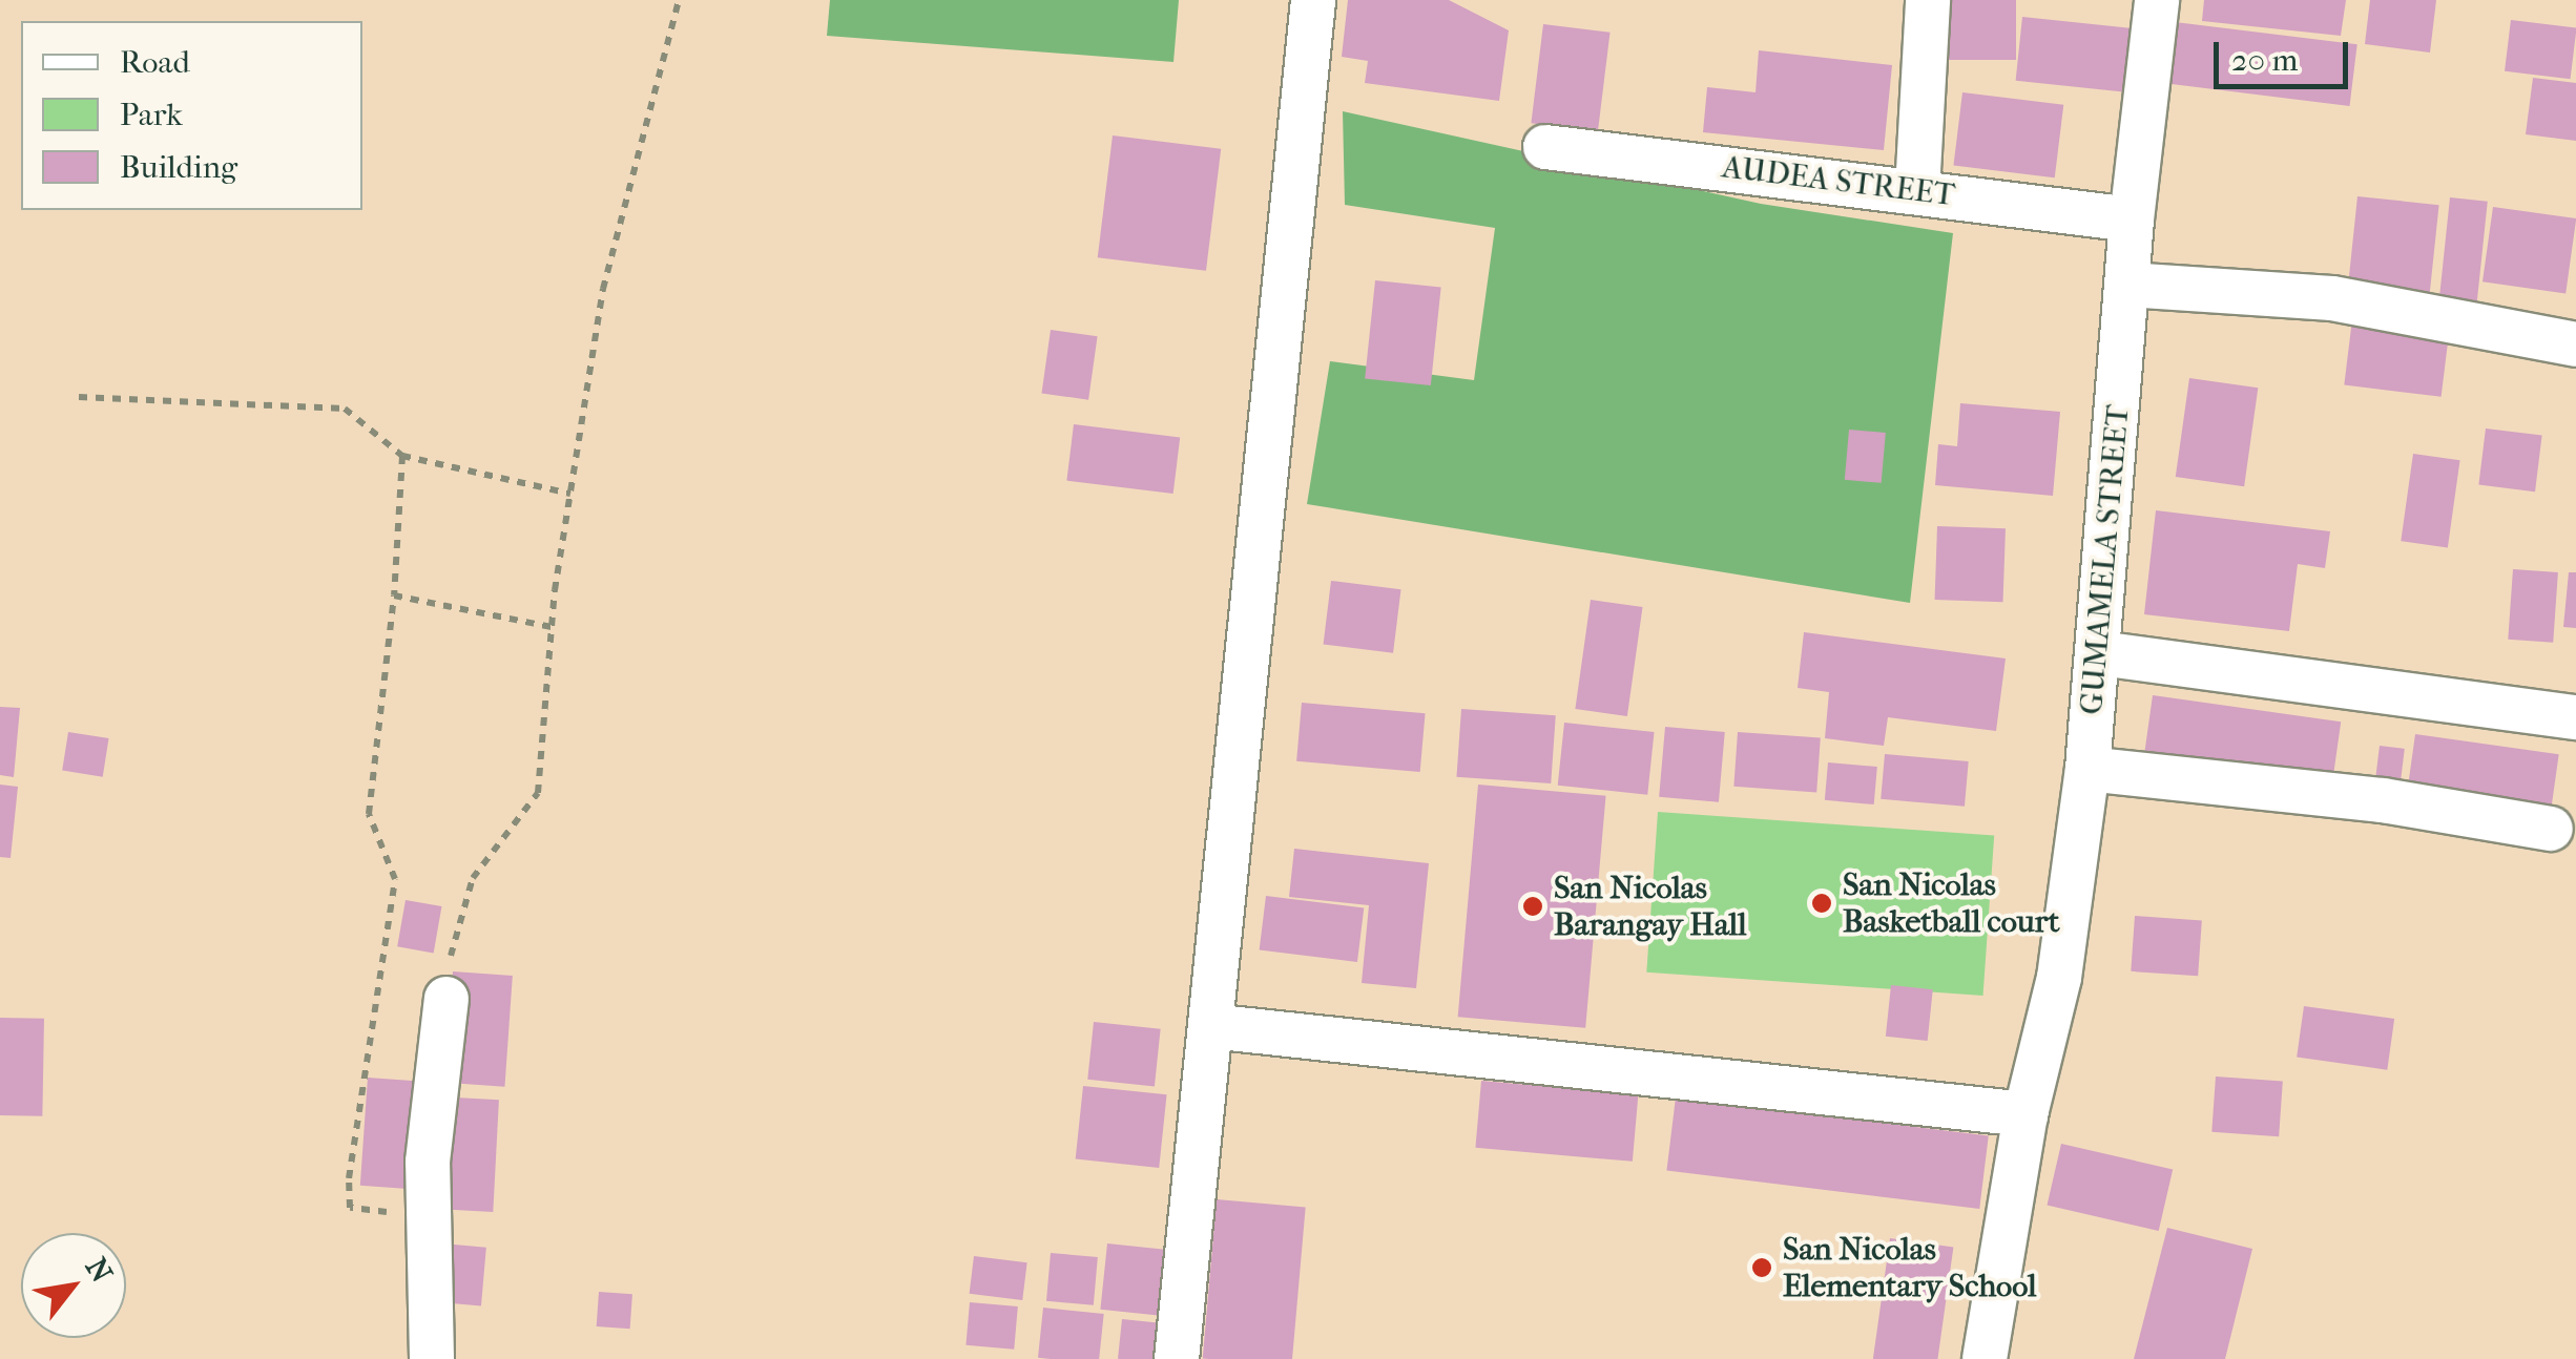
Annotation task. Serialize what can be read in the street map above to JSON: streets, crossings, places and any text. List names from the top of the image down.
{
  "streets": {
    "street": ["AUDEA STREET", "GUMAMELA STREET"]
  },
  "crossings": [
    ["AUDEA STREET", "GUMAMELA STREET"]
  ],
  "places": ["San Nicolas Basketball court", "San Nicolas Barangay Hall", "San Nicolas Elementary School"],
  "legend": ["Road", "Park", "Building"],
  "scale_bar": "20 m",
  "north": "top right"
}
